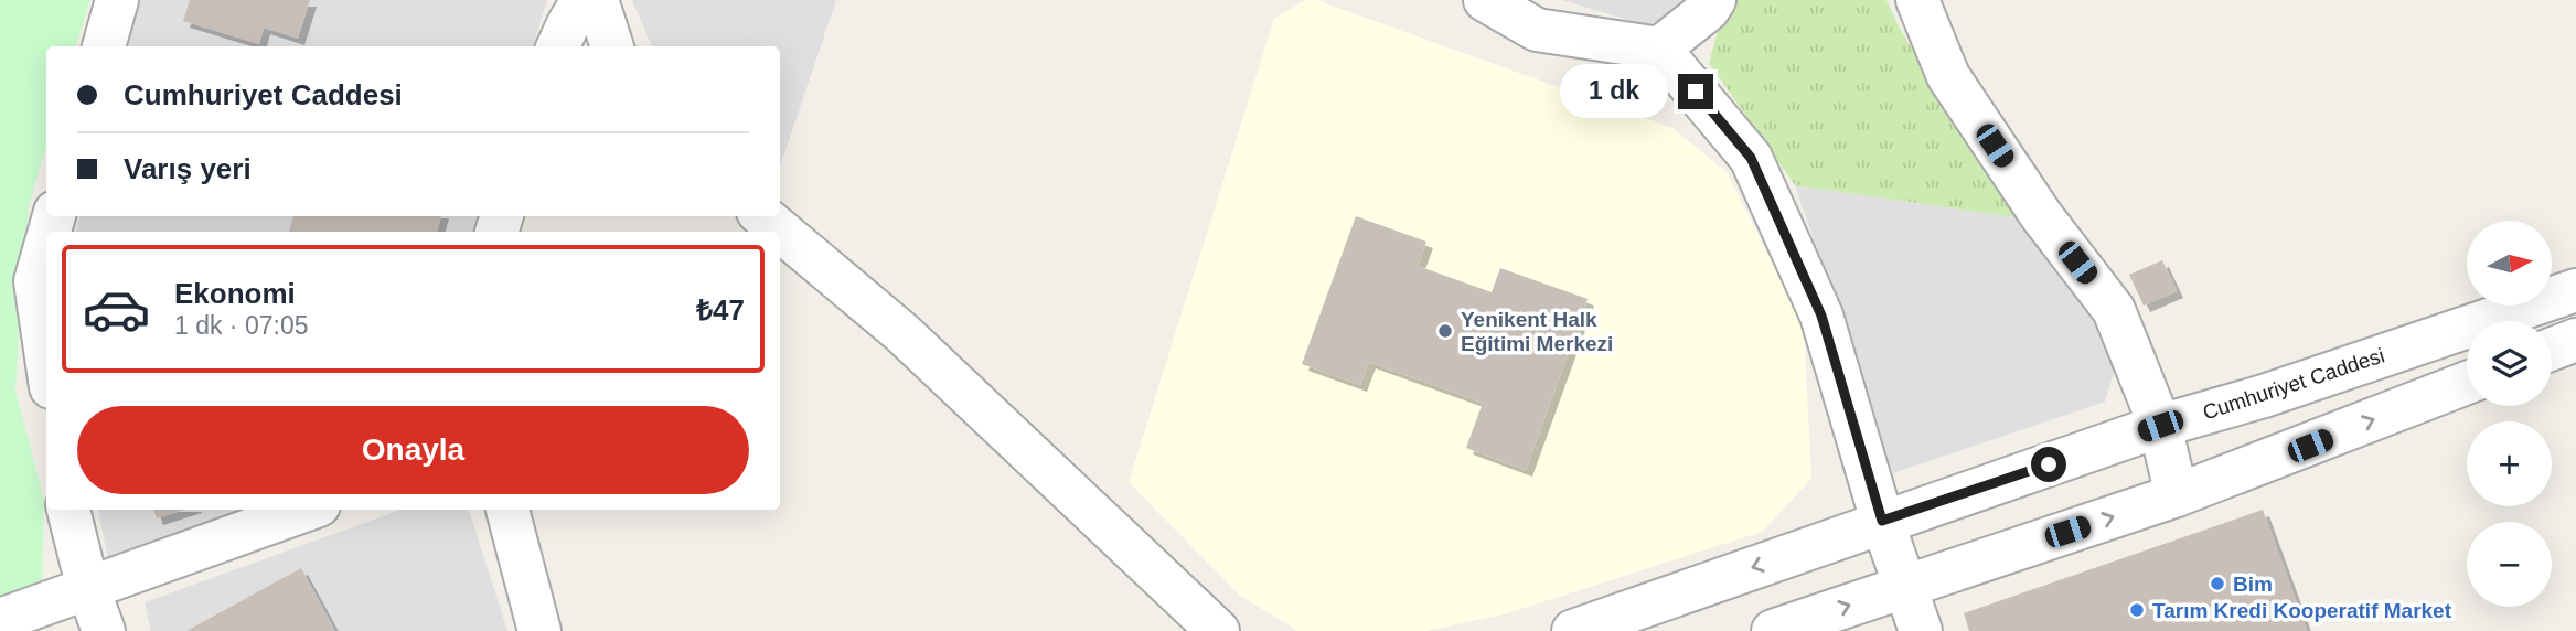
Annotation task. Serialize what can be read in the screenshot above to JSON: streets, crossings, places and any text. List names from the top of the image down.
{
  "streets": {
    "street": ["Cumhuriyet Caddesi"]
  },
  "places": ["Yenikent Halk Eğitimi Merkezi", "Bim", "Tarım Kredi Kooperatif Market"],
  "north": "right",
  "page": {
    "banner": ["Cumhuriyet Caddesi", "Varış yeri"],
    "bubble": "1 dk",
    "map_buttons": ["+", "−"],
    "list": [
      {
        "name": "Ekonomi",
        "note": "1 dk · 07:05",
        "value": "₺47"
      }
    ],
    "buttons": "Onayla"
  }
}
